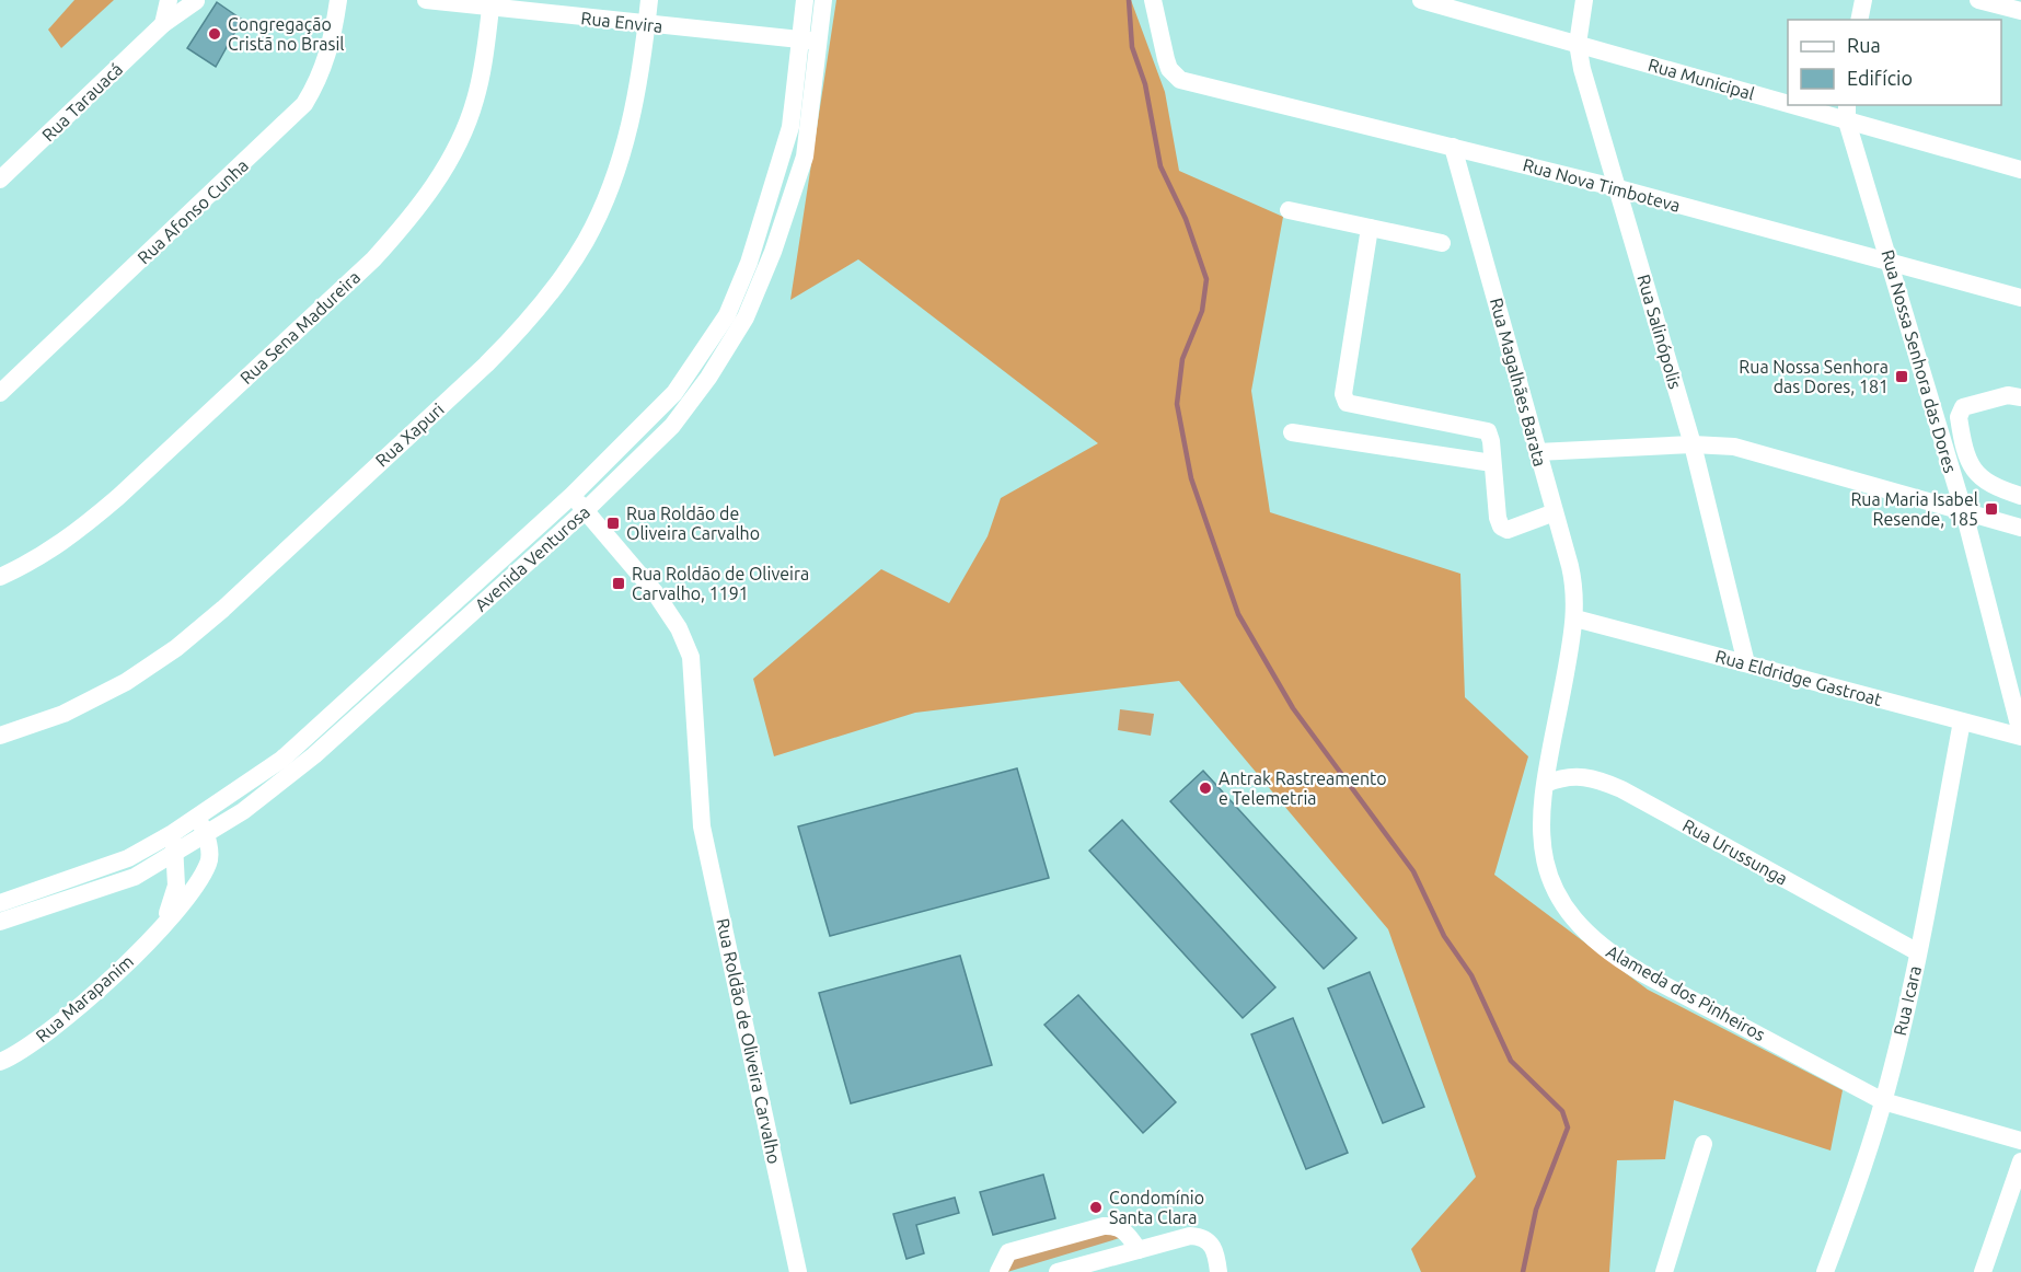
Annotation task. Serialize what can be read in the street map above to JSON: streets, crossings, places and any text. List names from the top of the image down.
{
  "streets": {
    "street": [
      "Rua Envira",
      "Rua Municipal",
      "Rua Tarauacá",
      "Rua Nova Timboteva",
      "Rua Afonso Cunha",
      "Rua Sena Madureira",
      "Rua Salinópolis",
      "Rua Nossa Senhora das Dores",
      "Rua Magalhães Barata",
      "Rua Xapuri",
      "Avenida Venturosa",
      "Rua Eldridge Gastroat",
      "Rua Urussunga",
      "Alameda dos Pinheiros",
      "Rua Marapanim",
      "Rua Icara",
      "Rua Roldão de Oliveira Carvalho"
    ]
  },
  "crossings": [
    ["Rua Envira", "Rua Sena Madureira"],
    ["Rua Envira", "Rua Xapuri"],
    ["Rua Envira", "Avenida Venturosa"],
    ["Rua Municipal", "Rua Salinópolis"],
    ["Rua Municipal", "Rua Nossa Senhora das Dores"],
    ["Rua Nova Timboteva", "Rua Salinópolis"],
    ["Rua Nova Timboteva", "Rua Nossa Senhora das Dores"],
    ["Rua Nova Timboteva", "Rua Magalhães Barata"],
    ["Rua Salinópolis", "Rua Eldridge Gastroat"],
    ["Rua Nossa Senhora das Dores", "Rua Eldridge Gastroat"],
    ["Rua Magalhães Barata", "Rua Eldridge Gastroat"],
    ["Rua Magalhães Barata", "Alameda dos Pinheiros"],
    ["Avenida Venturosa", "Rua Marapanim"],
    ["Avenida Venturosa", "Rua Roldão de Oliveira Carvalho"],
    ["Rua Eldridge Gastroat", "Alameda dos Pinheiros"],
    ["Rua Eldridge Gastroat", "Rua Icara"],
    ["Rua Urussunga", "Alameda dos Pinheiros"],
    ["Rua Urussunga", "Rua Icara"],
    ["Alameda dos Pinheiros", "Rua Icara"]
  ],
  "places": {
    "other": ["Congregação Cristã no Brasil", "Antrak Rastreamento e Telemetria", "Condomínio Santa Clara"],
    "transit": [
      "Rua Nossa Senhora das Dores, 181",
      "Rua Maria Isabel Resende, 185",
      "Rua Roldão de Oliveira Carvalho",
      "Rua Roldão de Oliveira Carvalho, 1191"
    ]
  },
  "legend": ["Rua", "Edifício"]
}
